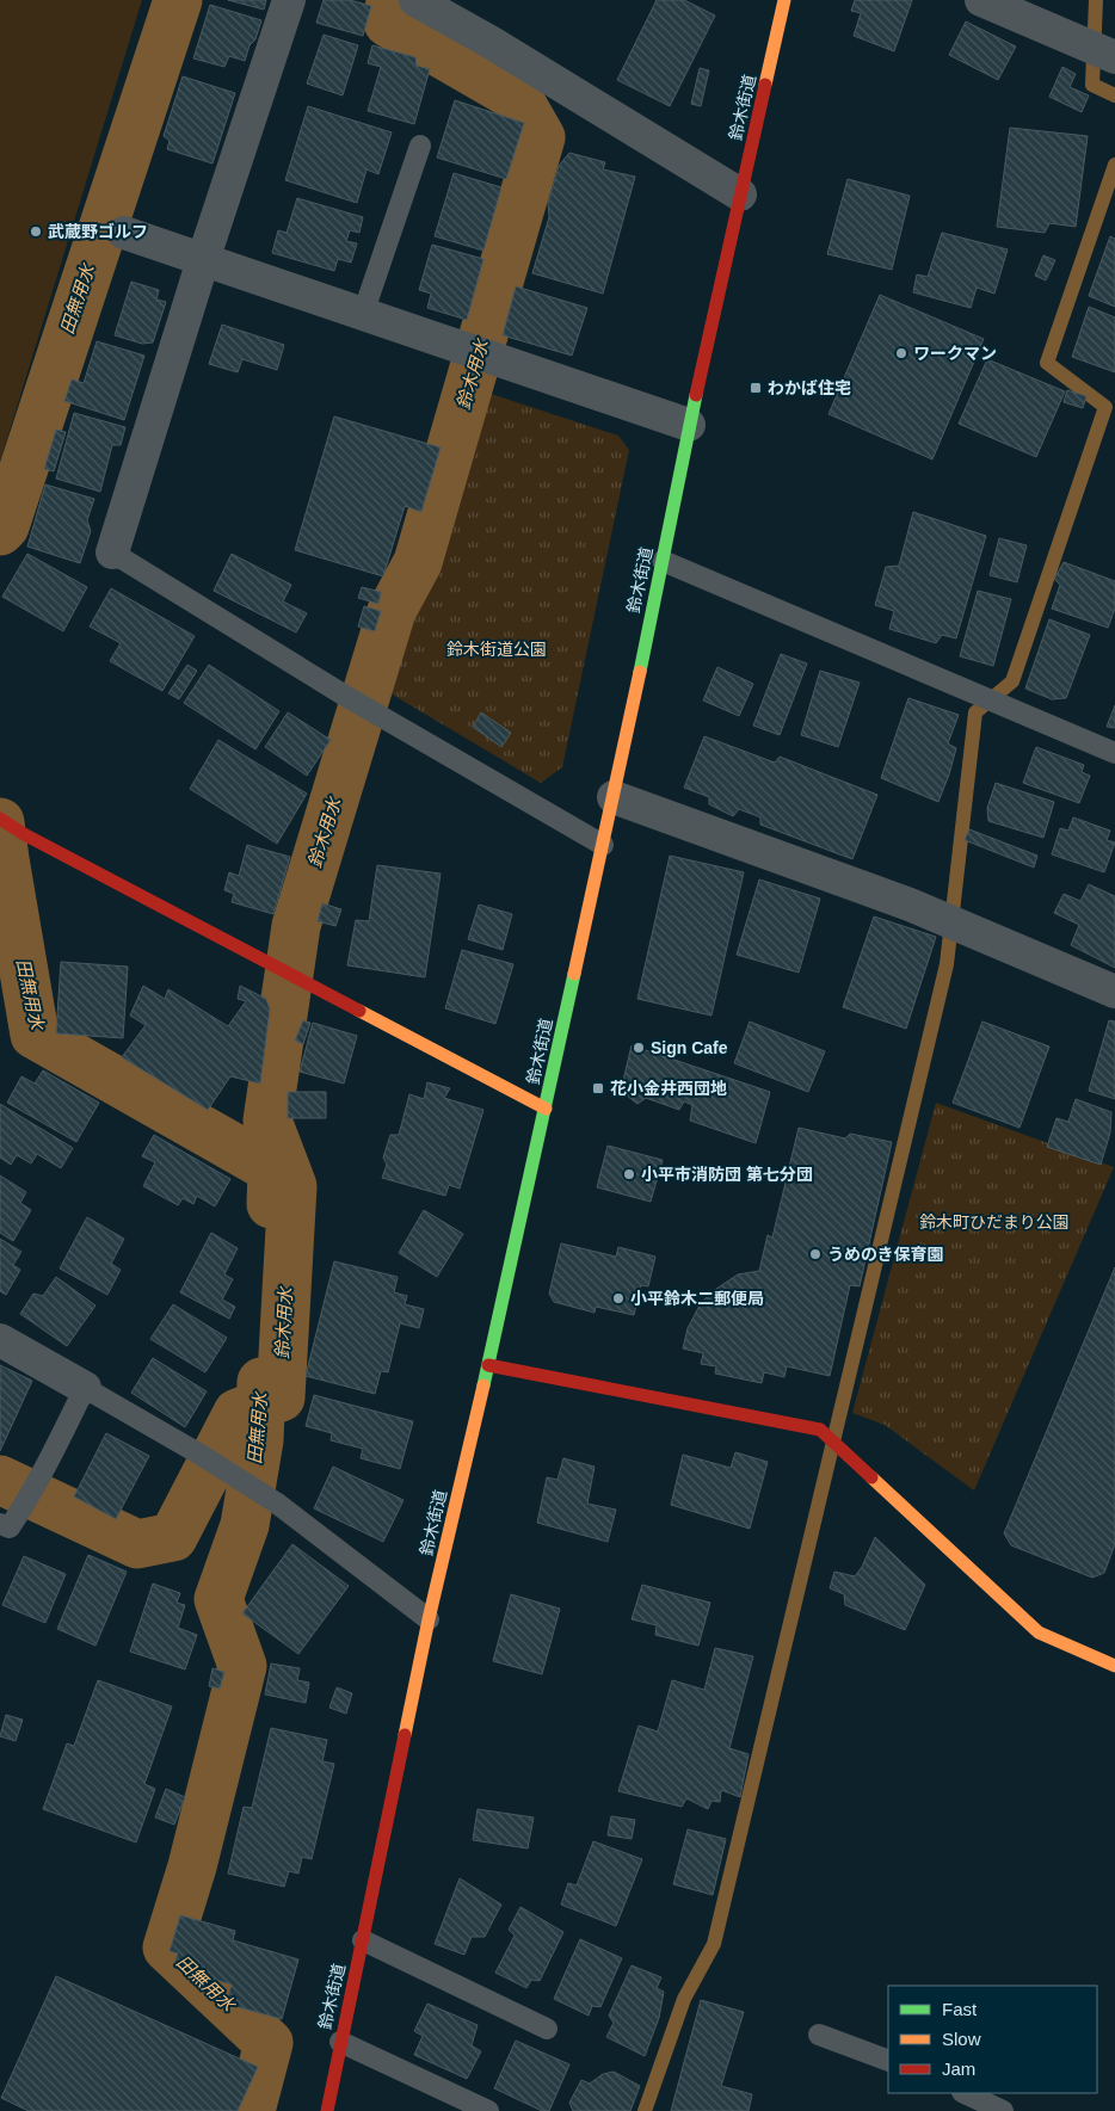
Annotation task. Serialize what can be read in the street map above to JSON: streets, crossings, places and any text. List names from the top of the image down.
{
  "streets": {
    "main road": ["鈴木街道"]
  },
  "water": ["田無用水", "鈴木用水"],
  "parks": ["鈴木街道公園", "鈴木町ひだまり公園"],
  "places": {
    "other": [
      "武蔵野ゴルフ",
      "ワークマン",
      "Sign Cafe",
      "小平市消防団 第七分団",
      "うめのき保育園",
      "小平鈴木二郵便局"
    ],
    "transit": ["わかば住宅", "花小金井西団地"]
  },
  "legend": ["Fast", "Slow", "Jam"]
}
